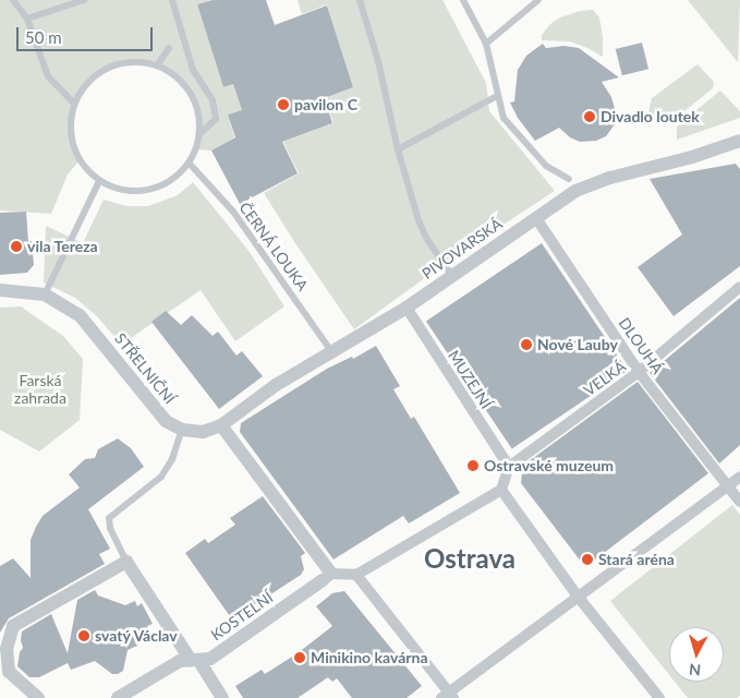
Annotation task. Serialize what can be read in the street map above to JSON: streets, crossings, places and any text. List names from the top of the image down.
{
  "streets": {
    "street": [
      "PIVOVARSKÁ",
      "DLOUHÁ",
      "STŘELNIČNÍ",
      "VELKÁ",
      "MUZEJNÍ",
      "KOSTELNÍ"
    ],
    "lane": ["ČERNÁ LOUKA"]
  },
  "crossings": [
    ["ČERNÁ LOUKA", "PIVOVARSKÁ"],
    ["PIVOVARSKÁ", "DLOUHÁ"],
    ["PIVOVARSKÁ", "MUZEJNÍ"],
    ["DLOUHÁ", "VELKÁ"],
    ["VELKÁ", "MUZEJNÍ"]
  ],
  "districts": ["Ostrava"],
  "parks": ["Farská zahrada"],
  "places": [
    "pavilon C",
    "Divadlo loutek",
    "vila Tereza",
    "Nové Lauby",
    "Ostravské muzeum",
    "Stará aréna",
    "svatý Václav",
    "Minikino kavárna"
  ],
  "scale_bar": "50 m",
  "north": "bottom"
}
